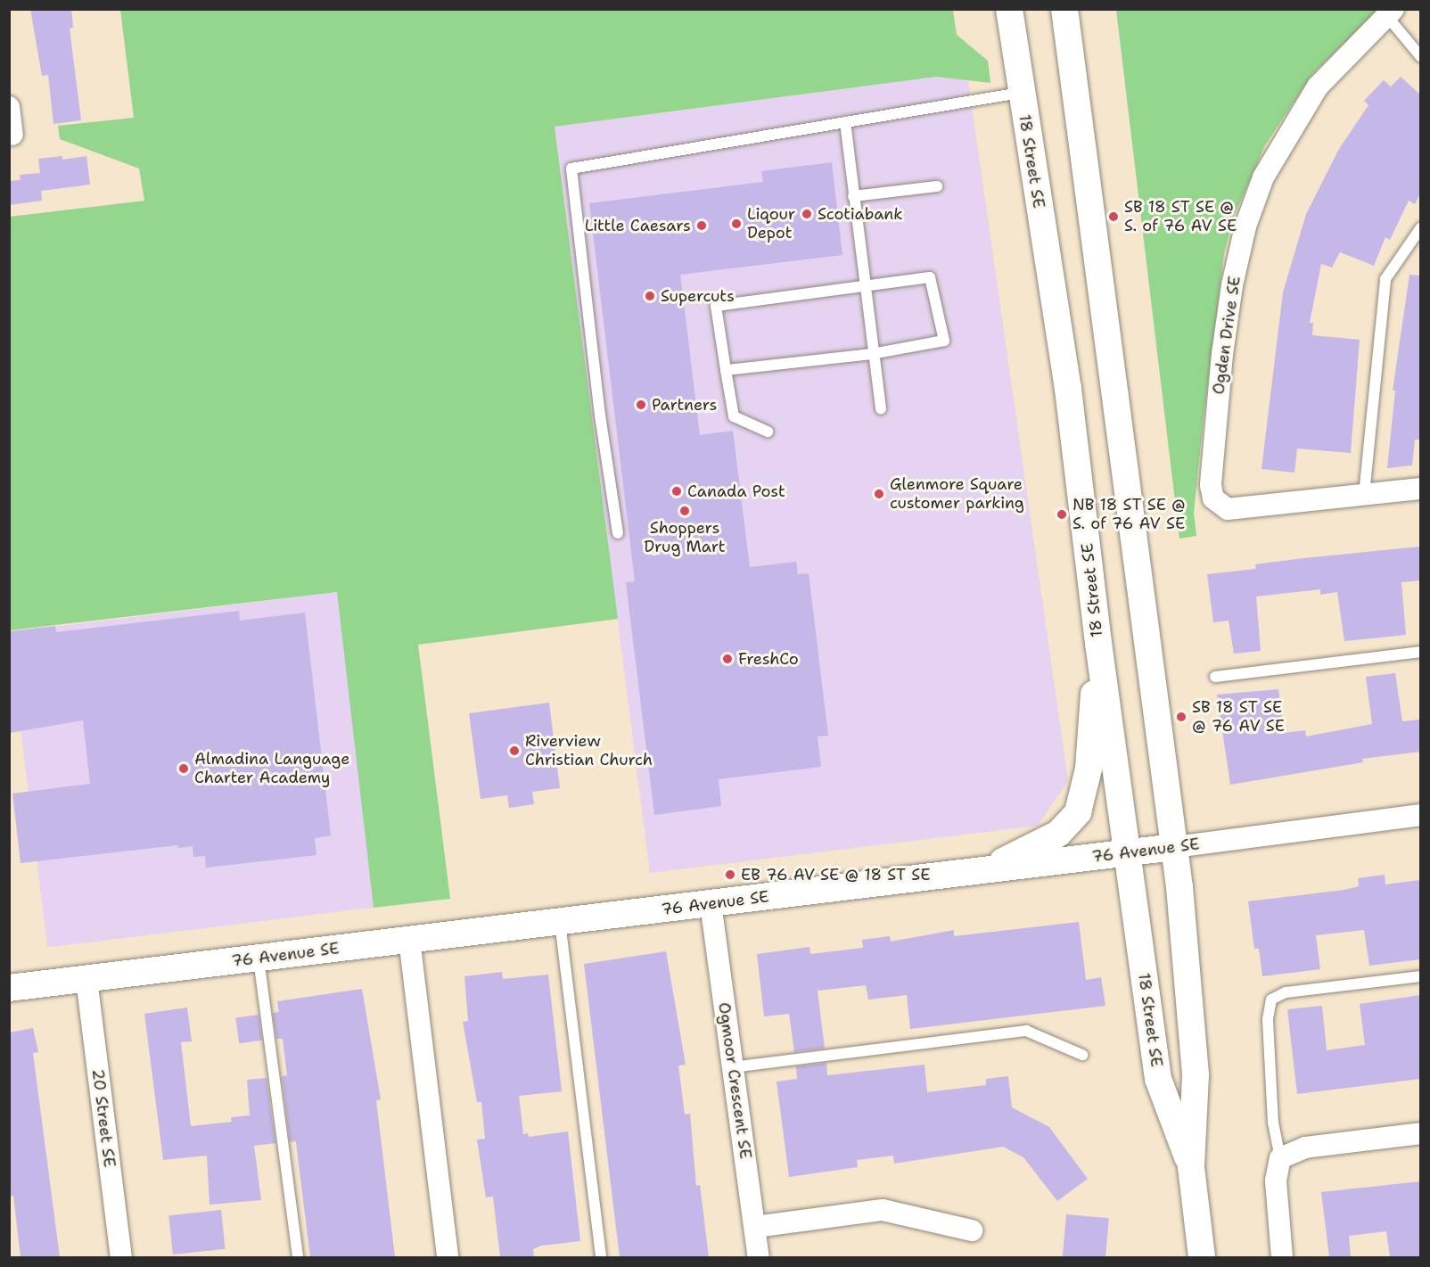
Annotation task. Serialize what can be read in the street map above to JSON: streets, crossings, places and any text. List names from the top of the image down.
{
  "streets": {
    "street": [
      "18 Street SE",
      "Ogden Drive SE",
      "76 Avenue SE",
      "Ogmoor Crescent SE",
      "20 Street SE"
    ]
  },
  "crossings": [
    ["18 Street SE", "76 Avenue SE"],
    ["76 Avenue SE", "Ogmoor Crescent SE"],
    ["76 Avenue SE", "20 Street SE"]
  ],
  "places": [
    "Scotiabank",
    "SB 18 ST SE @ S. of 76 AV SE",
    "Liqour Depot",
    "Little Caesars",
    "Supercuts",
    "Partners",
    "Canada Post",
    "Glenmore Square customer parking",
    "Shoppers Drug Mart",
    "NB 18 ST SE @ S. of 76 AV SE",
    "FreshCo",
    "SB 18 ST SE @ 76 AV SE",
    "Riverview Christian Church",
    "Almadina Language Charter Academy",
    "EB 76 AV SE @ 18 ST SE"
  ]
}
